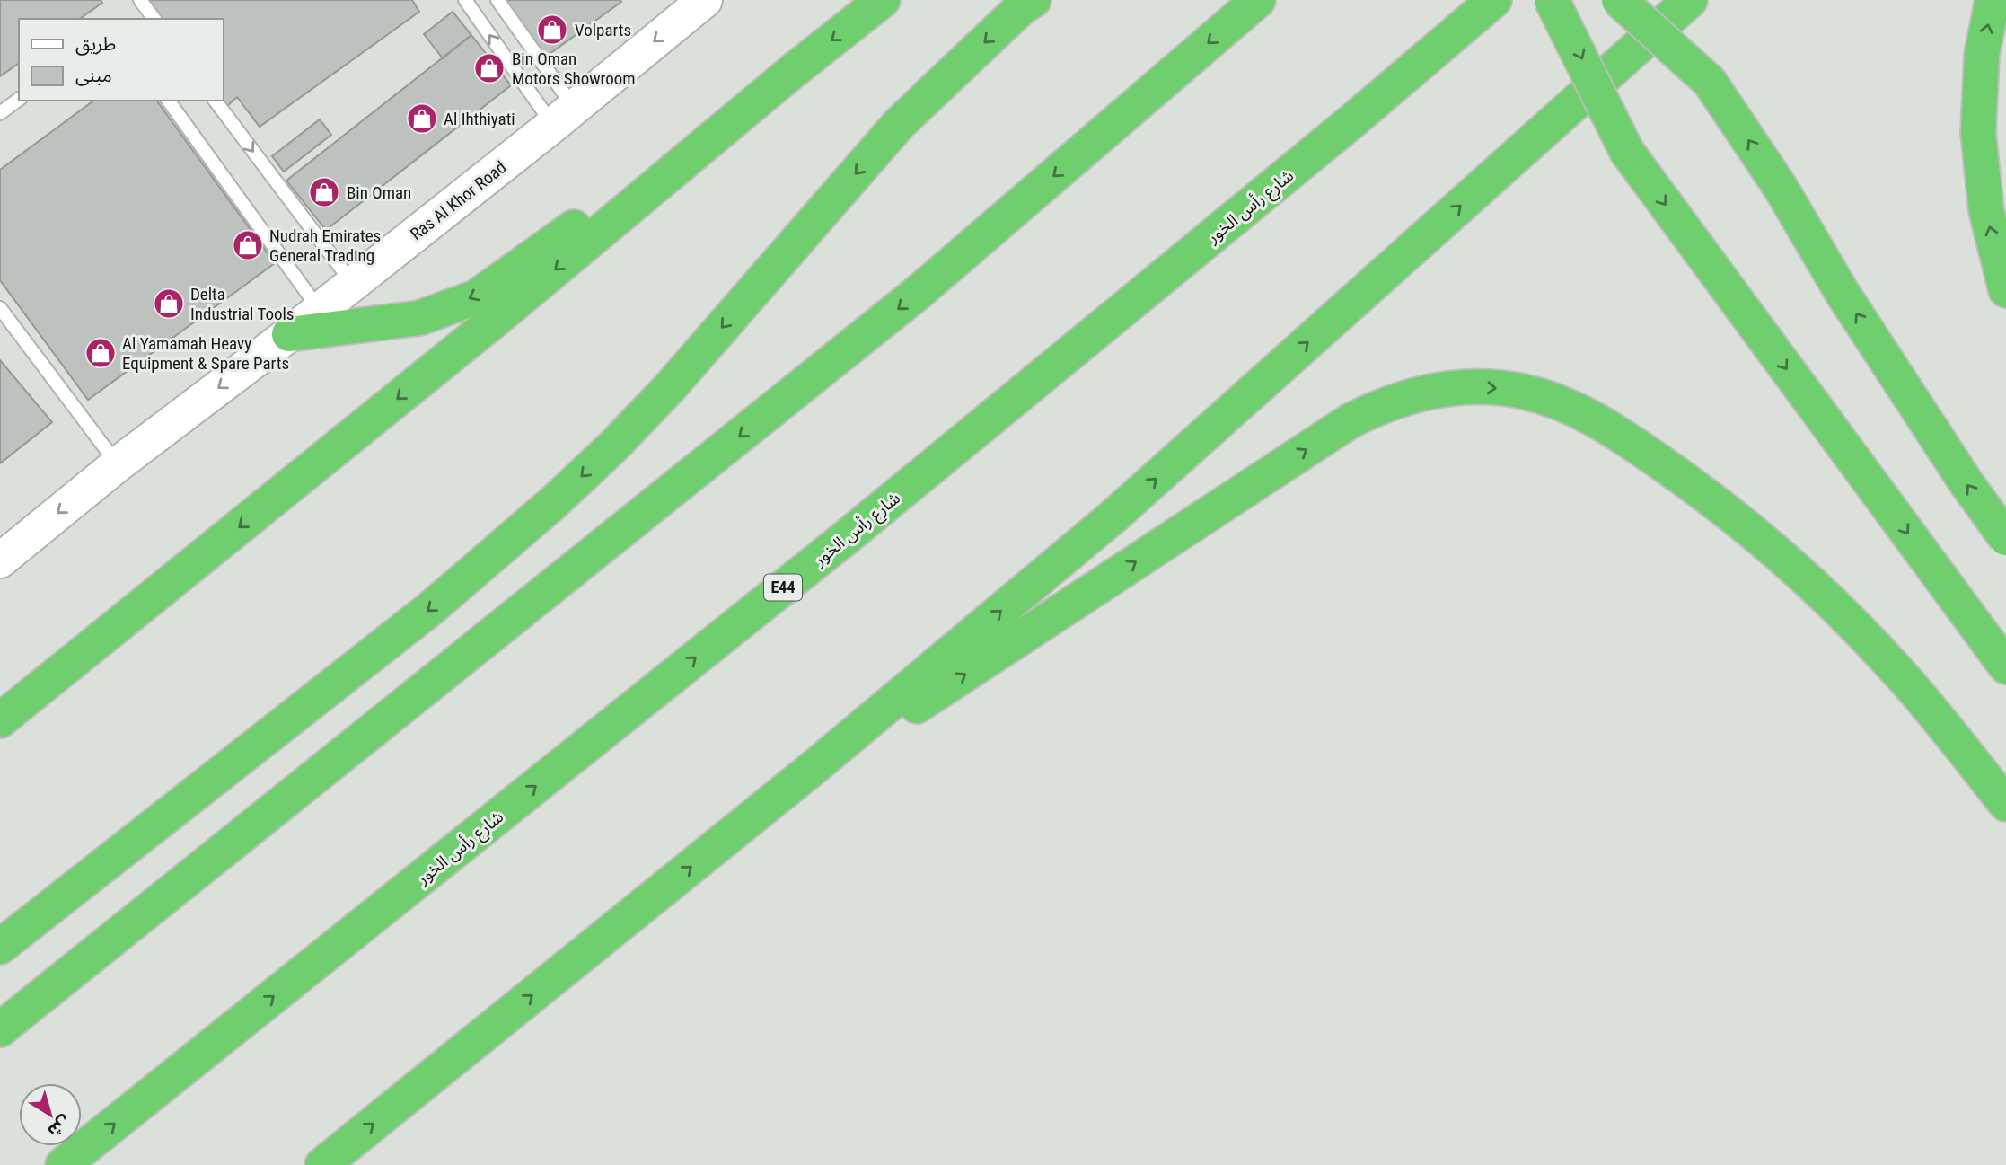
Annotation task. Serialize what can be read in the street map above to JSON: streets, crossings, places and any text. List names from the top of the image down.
{
  "streets": {
    "highway": ["شارع رأس الخور", "E44"],
    "street": ["Ras Al Khor Road"]
  },
  "one_way": ["Ras Al Khor Road"],
  "places": {
    "shop": [
      "Volparts",
      "Bin Oman Motors Showroom",
      "Al Ihthiyati",
      "Bin Oman",
      "Nudrah Emirates General Trading",
      "Delta Industrial Tools",
      "Al Yamamah Heavy Equipment & Spare Parts"
    ]
  },
  "legend": ["طريق", "مبنى"],
  "north": "bottom right"
}
